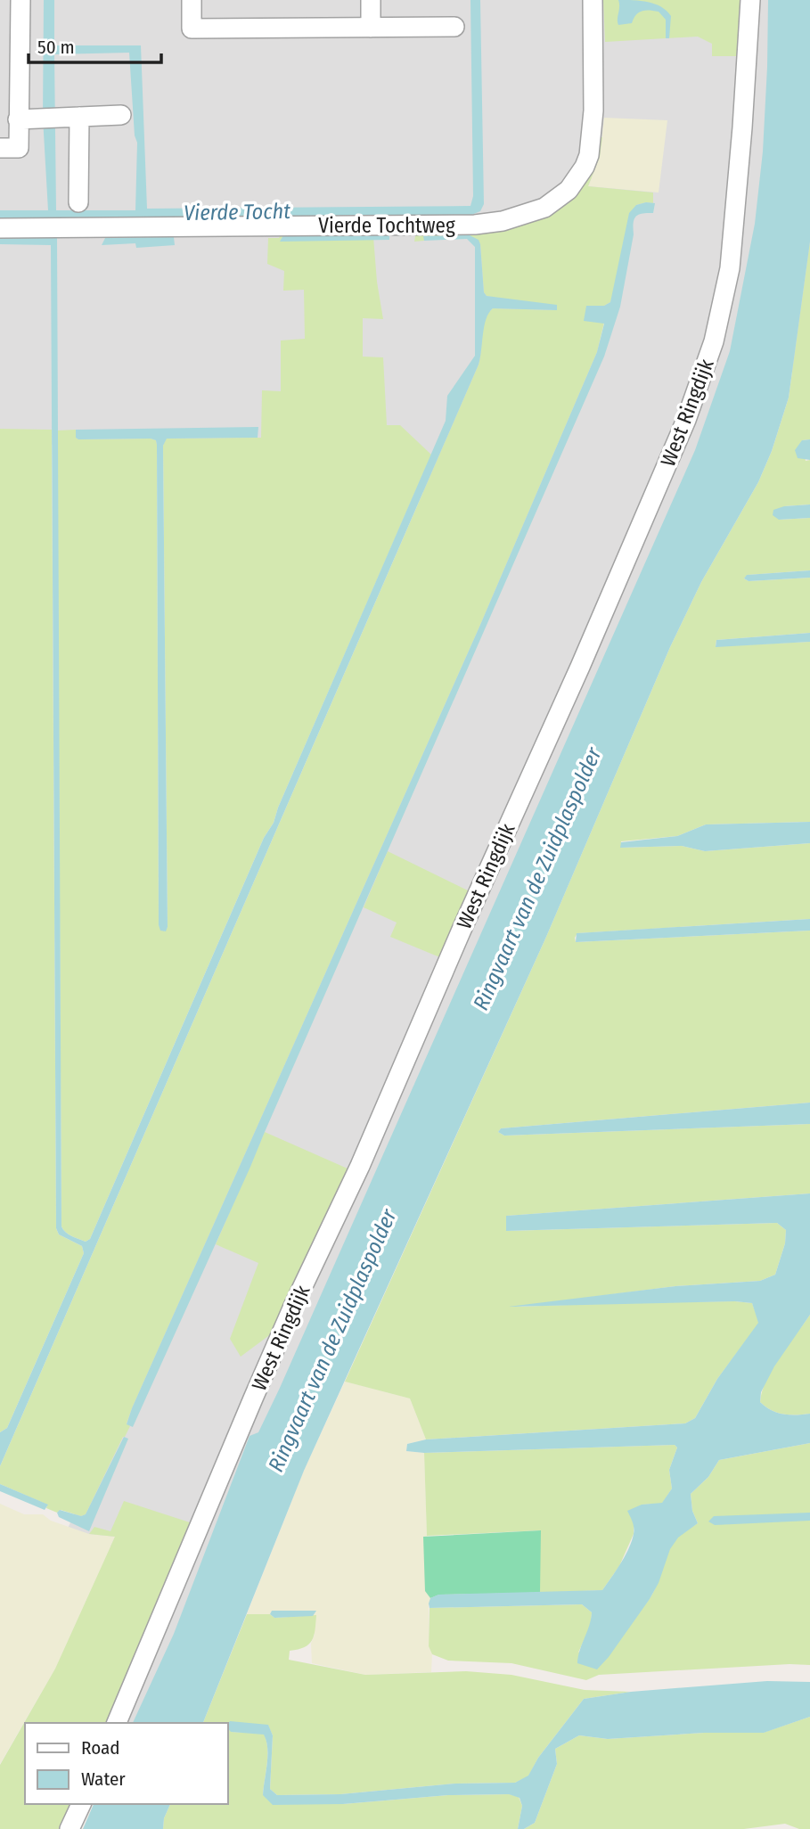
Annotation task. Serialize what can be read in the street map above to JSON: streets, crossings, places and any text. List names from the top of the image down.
{
  "streets": {
    "street": ["Vierde Tochtweg", "West Ringdijk"]
  },
  "water": ["Vierde Tocht", "Ringvaart van de Zuidplaspolder"],
  "legend": ["Road", "Water"],
  "scale_bar": "50 m"
}
